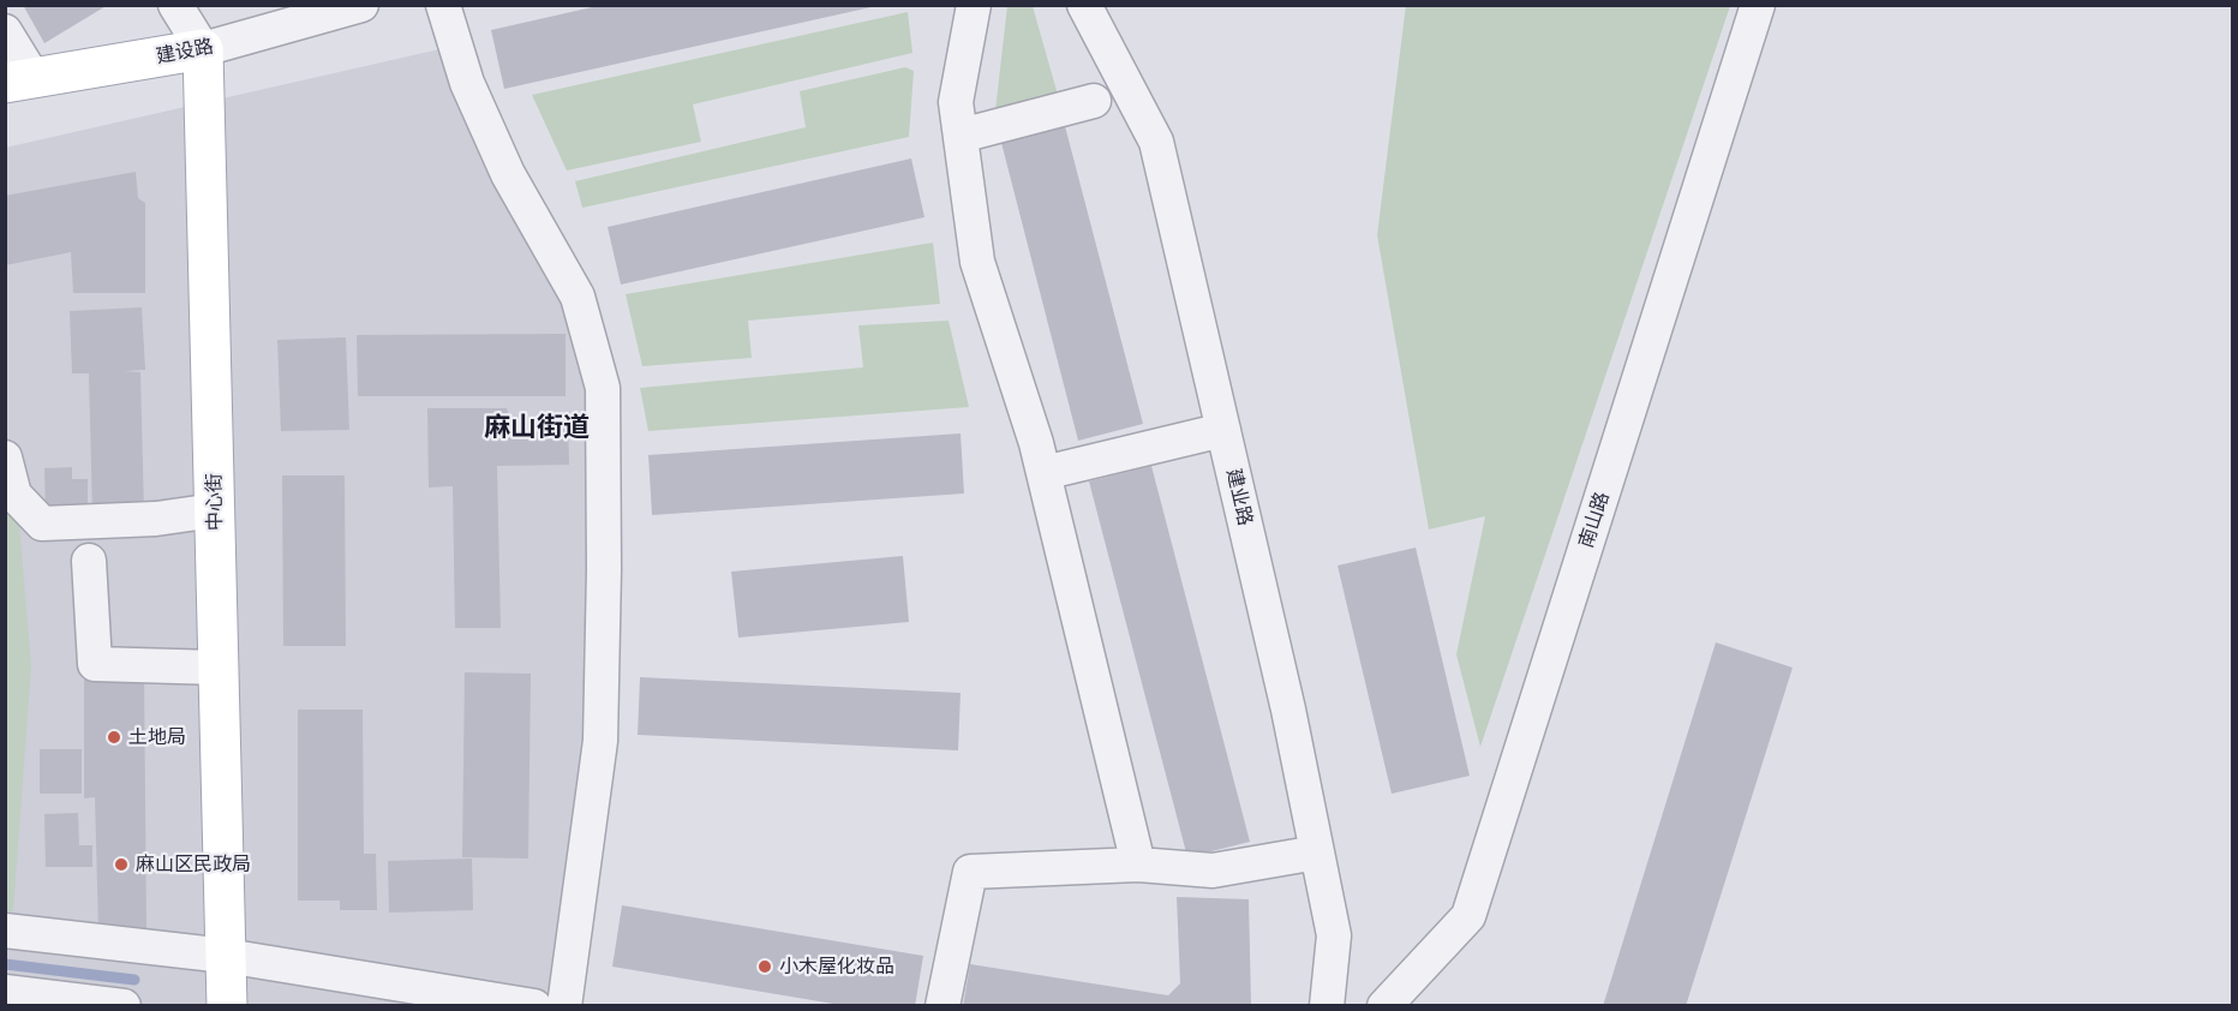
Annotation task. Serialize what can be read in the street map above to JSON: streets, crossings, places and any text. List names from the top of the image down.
{
  "streets": {
    "main road": ["建设路", "中心街"],
    "street": ["建业路", "南山路"]
  },
  "crossings": [
    ["建设路", "中心街"]
  ],
  "districts": ["麻山街道"],
  "places": ["土地局", "麻山区民政局", "小木屋化妆品"]
}
